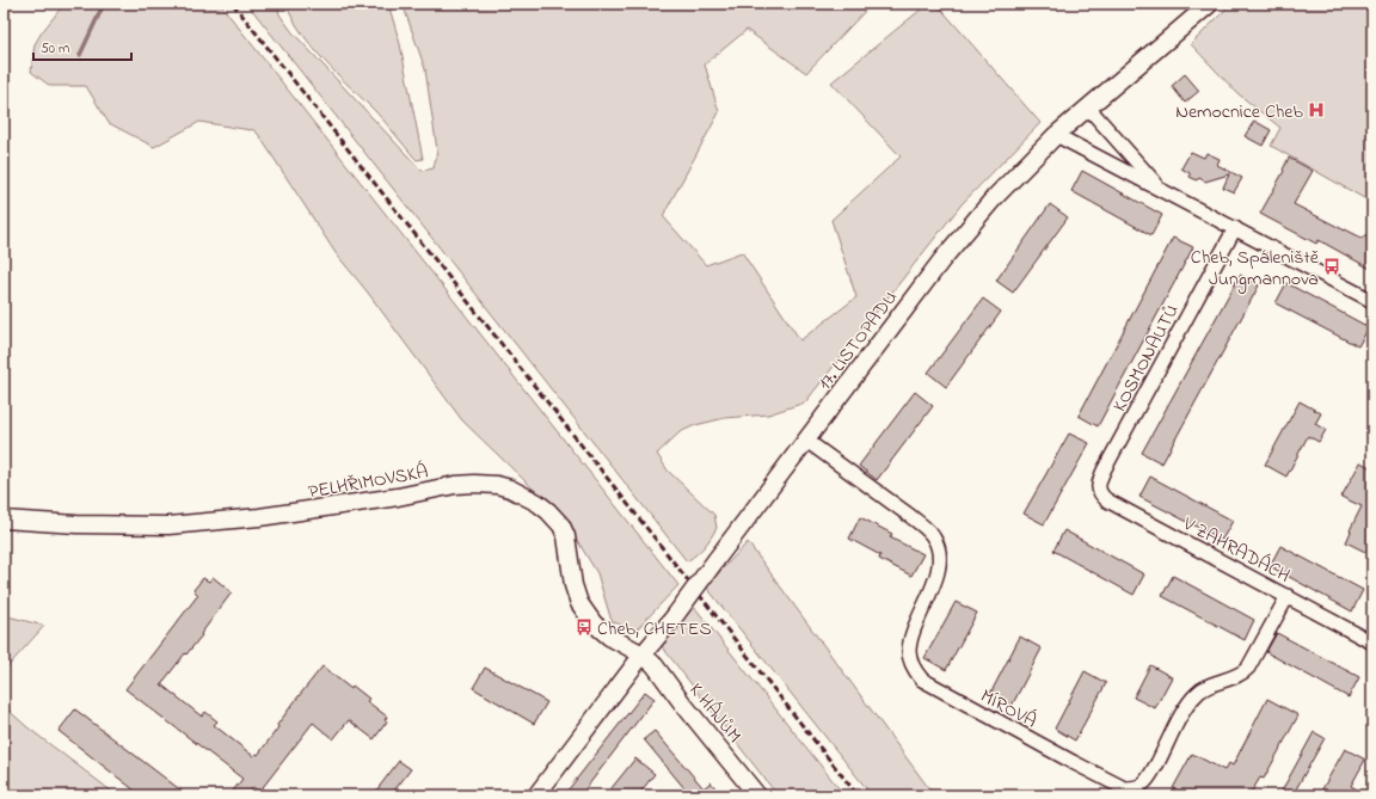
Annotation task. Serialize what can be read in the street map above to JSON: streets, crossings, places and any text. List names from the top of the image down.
{
  "streets": {
    "street": [
      "17. LISTOPADU",
      "KOSMONAUTŮ",
      "PELHŘIMOVSKÁ",
      "V ZAHRADÁCH",
      "MÍROVÁ",
      "K HÁJŮM"
    ]
  },
  "crossings": [
    ["17. LISTOPADU", "PELHŘIMOVSKÁ"],
    ["17. LISTOPADU", "MÍROVÁ"],
    ["17. LISTOPADU", "K HÁJŮM"],
    ["KOSMONAUTŮ", "V ZAHRADÁCH"],
    ["PELHŘIMOVSKÁ", "K HÁJŮM"],
    ["V ZAHRADÁCH", "MÍROVÁ"]
  ],
  "places": {
    "hospital": ["Nemocnice Cheb"],
    "bus stop": ["Cheb, Spáleniště Jungmannova", "Cheb, CHETES"]
  },
  "scale_bar": "50 m"
}
